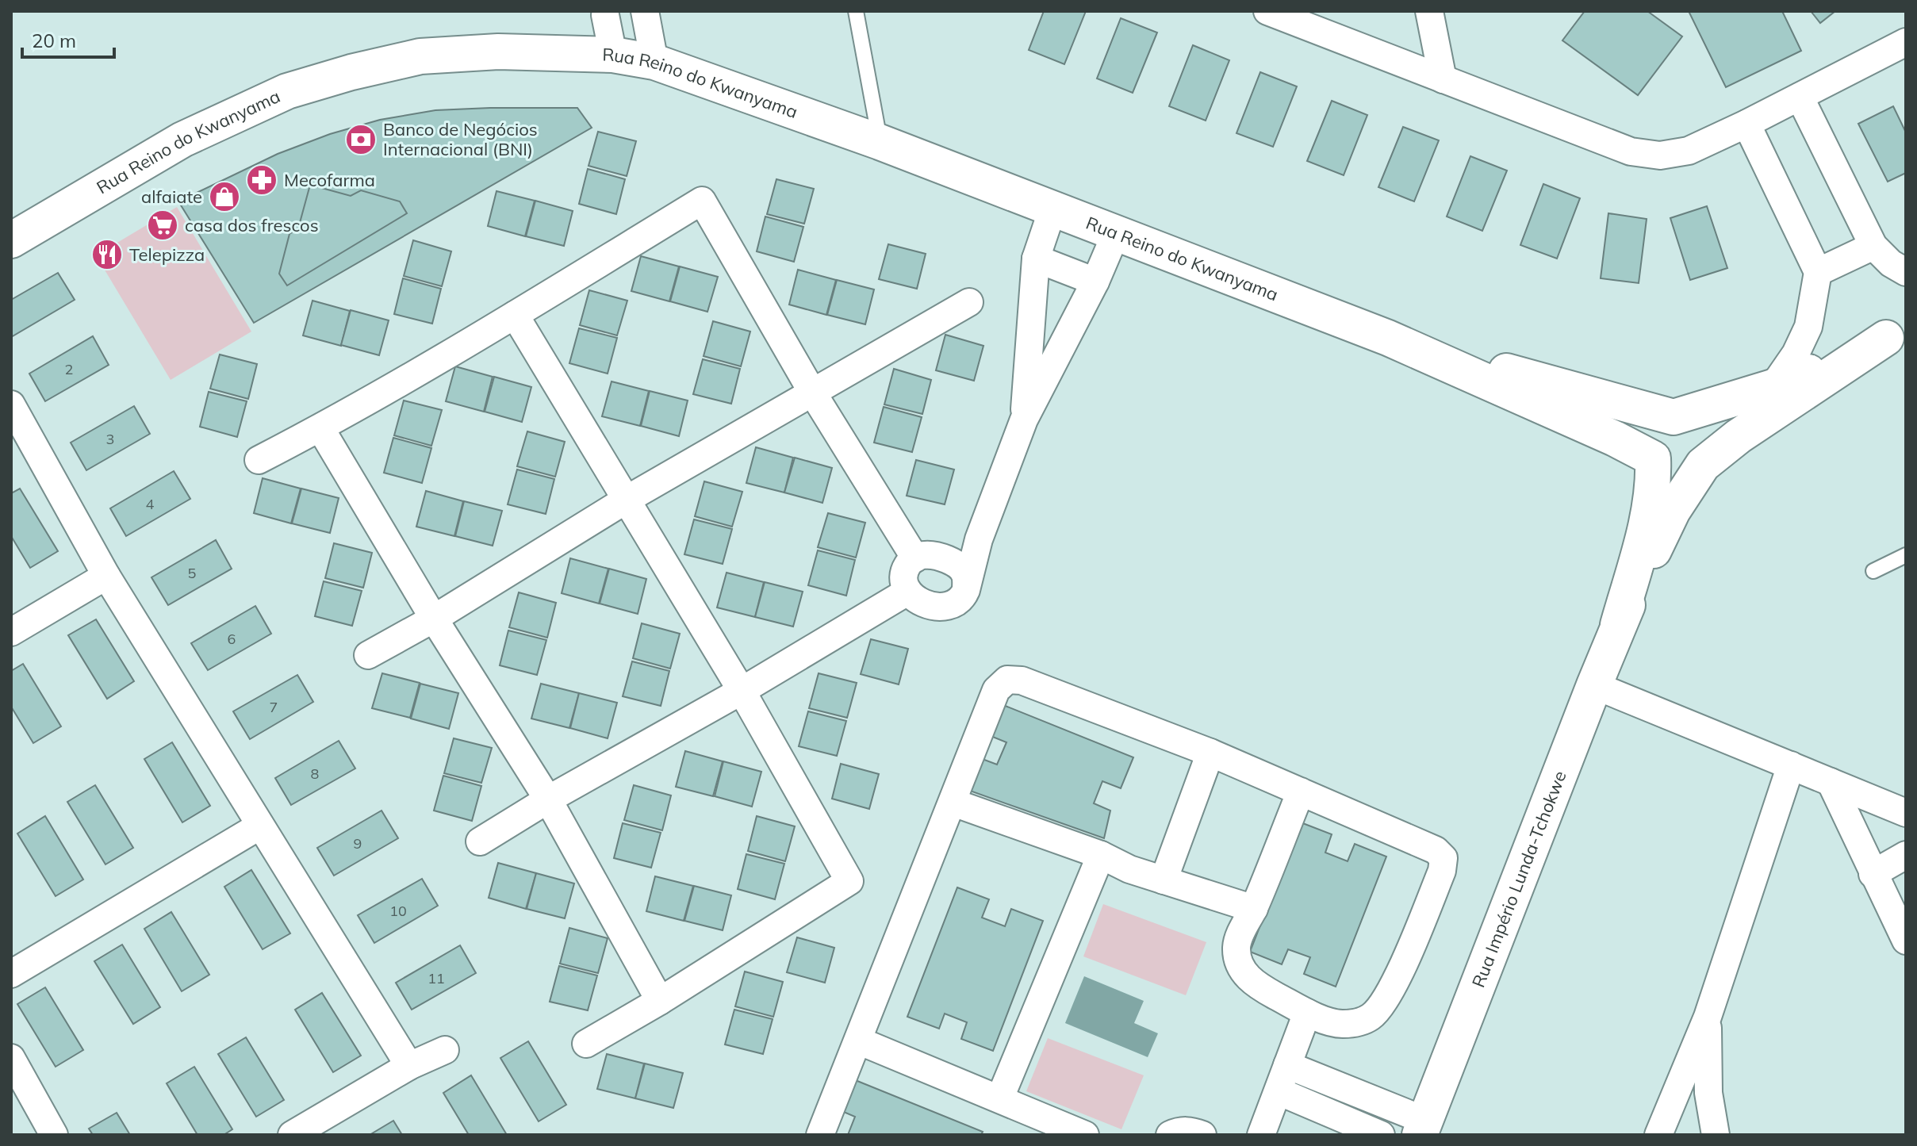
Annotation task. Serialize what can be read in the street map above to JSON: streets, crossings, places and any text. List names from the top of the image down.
{
  "streets": {
    "street": ["Rua Reino do Kwanyama", "Rua Império Lunda-Tchokwe"]
  },
  "crossings": [
    ["Rua Reino do Kwanyama", "Rua Império Lunda-Tchokwe"]
  ],
  "places": {
    "bank": ["Banco de Negócios Internacional (BNI)"],
    "pharmacy": ["Mecofarma"],
    "shop": ["alfaiate"],
    "supermarket": ["casa dos frescos"],
    "restaurant": ["Telepizza"]
  },
  "house_numbers": [
    "2",
    "3",
    "4",
    "5",
    "6",
    "7",
    "8",
    "9",
    "10",
    "11"
  ],
  "scale_bar": "20 m"
}
